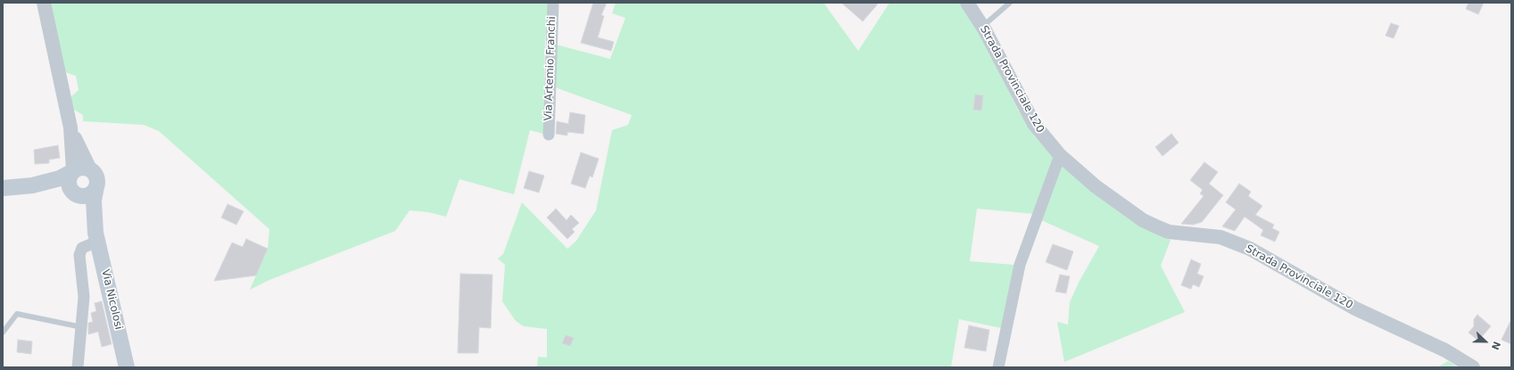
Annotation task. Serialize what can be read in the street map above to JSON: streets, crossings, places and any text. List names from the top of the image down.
{
  "streets": {
    "main road": ["Via Nicolosi"],
    "street": ["Via Artemio Franchi", "Strada Provinciale 120"]
  },
  "north": "right"
}
